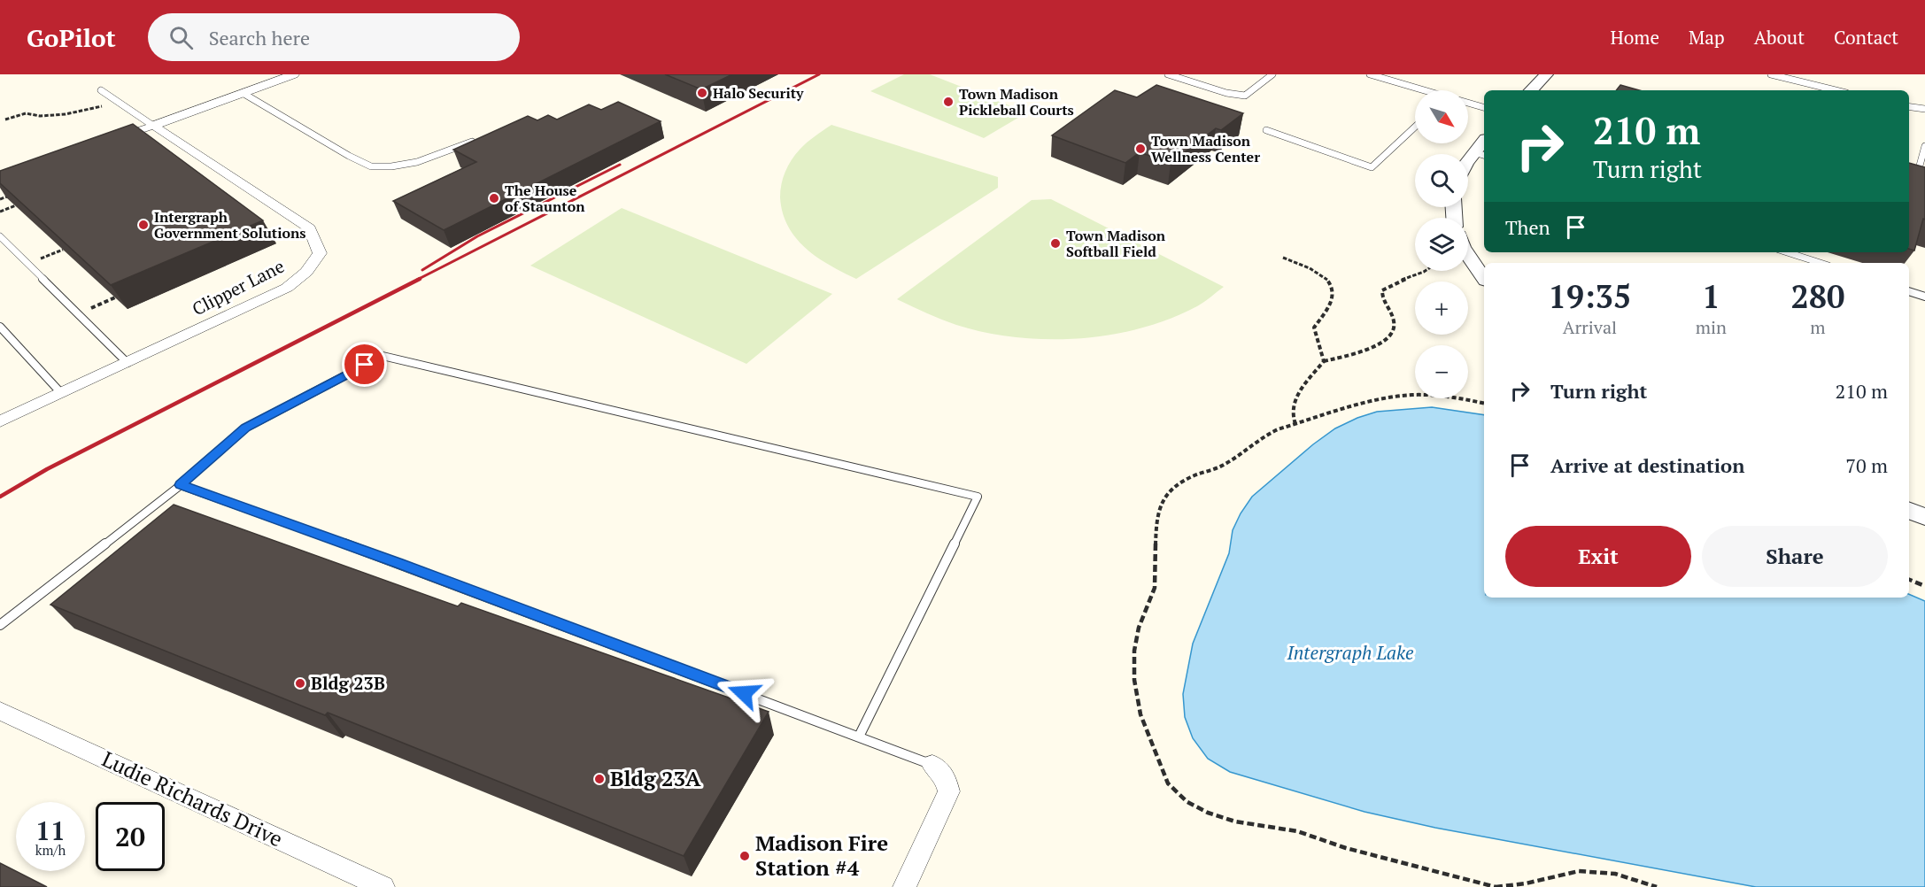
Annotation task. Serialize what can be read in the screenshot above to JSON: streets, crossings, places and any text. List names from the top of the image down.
{
  "streets": {
    "street": ["Clipper Lane", "Ludie Richards Drive"]
  },
  "water": ["Intergraph Lake"],
  "places": [
    "Halo Security",
    "Town Madison Pickleball Courts",
    "Town Madison Wellness Center",
    "The House of Staunton",
    "Intergraph Government Solutions",
    "Town Madison Softball Field",
    "Bldg 23B",
    "Bldg 23A",
    "Madison Fire Station #4"
  ],
  "north": "bottom right",
  "page": {
    "header": "GoPilot",
    "search": "Search here",
    "nav": [
      "Home",
      "Map",
      "About",
      "Contact"
    ],
    "map_buttons": ["+", "−"],
    "turn": ["210 m", "Turn right"],
    "then": "Then",
    "eta": [
      "19:35",
      "Arrival",
      "1",
      "min",
      "280",
      "m"
    ],
    "list": [
      {
        "name": "Turn right",
        "value": "210 m"
      },
      {
        "name": "Arrive at destination",
        "value": "70 m"
      }
    ],
    "buttons": ["Exit", "Share"],
    "speed": "11 km/h",
    "limit": "20"
  }
}
